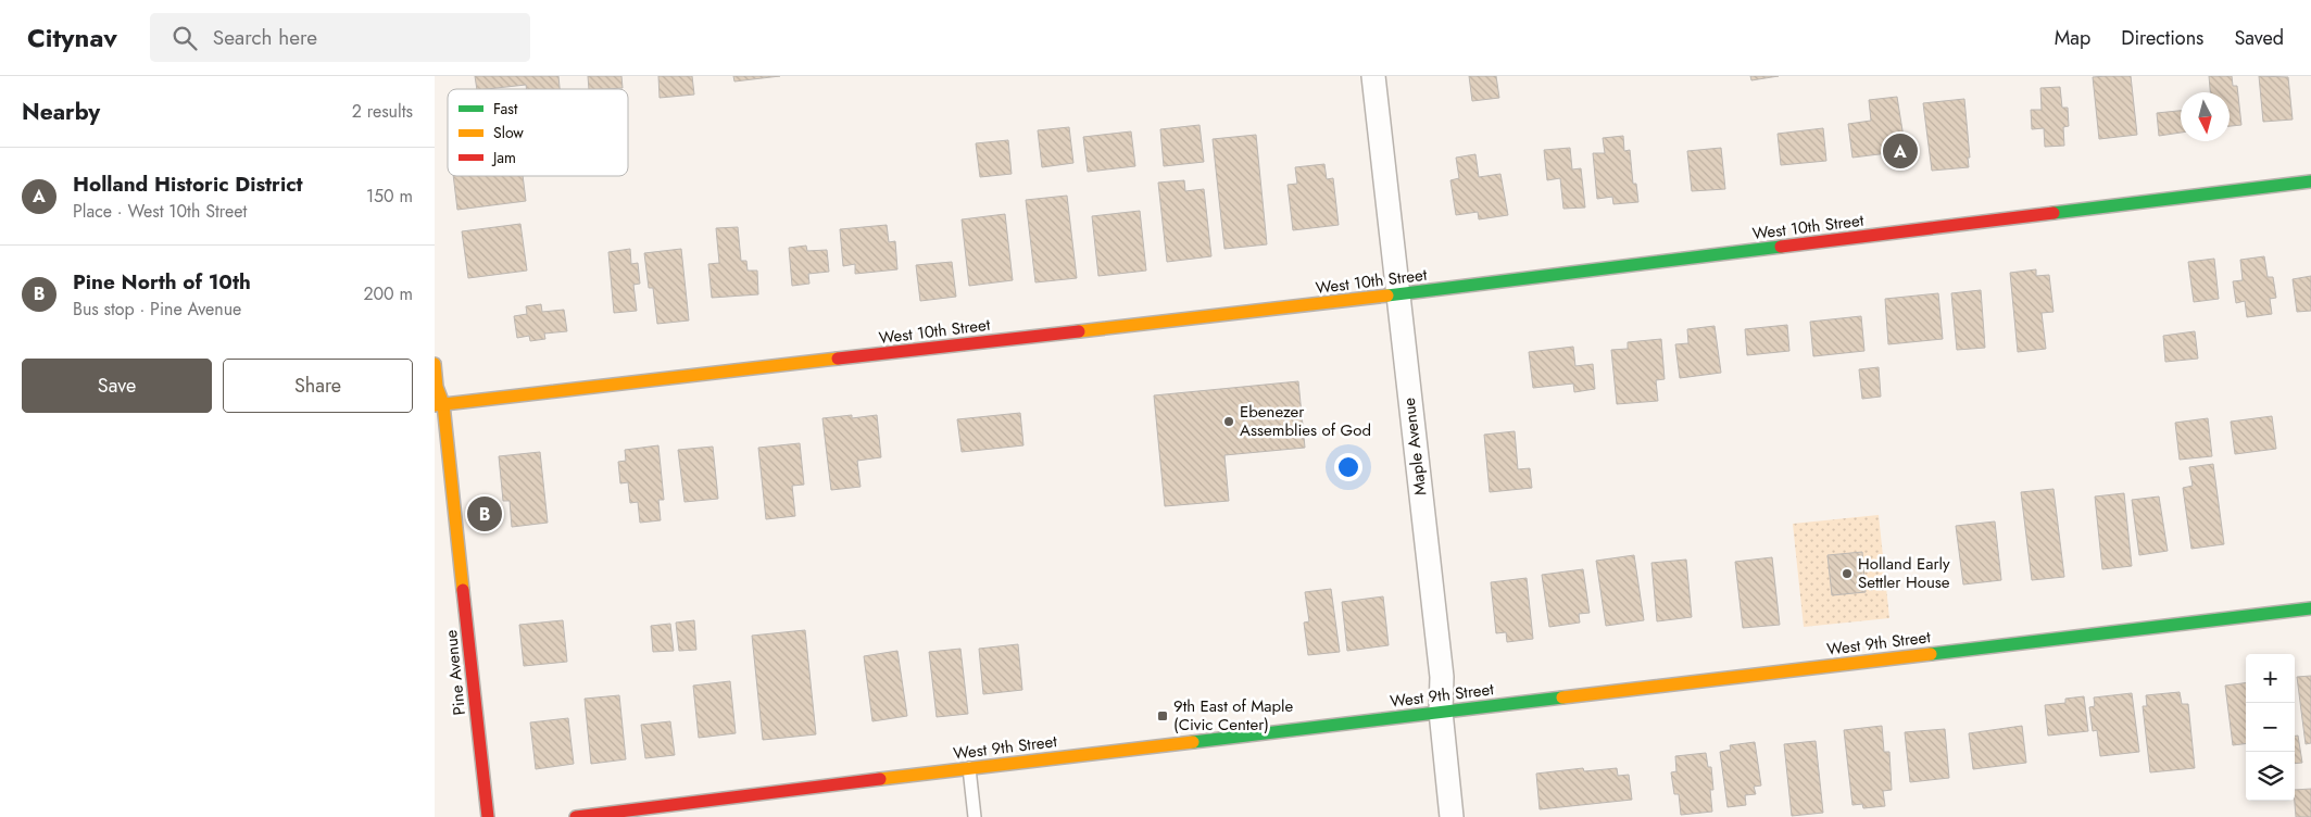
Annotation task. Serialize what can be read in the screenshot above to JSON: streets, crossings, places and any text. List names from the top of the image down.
{
  "streets": {
    "street": [
      "West 10th Street",
      "Maple Avenue",
      "West 9th Street",
      "Pine Avenue"
    ]
  },
  "crossings": [
    ["West 10th Street", "Maple Avenue"],
    ["West 10th Street", "Pine Avenue"],
    ["Maple Avenue", "West 9th Street"]
  ],
  "places": {
    "other": ["Ebenezer Assemblies of God", "Holland Early Settler House"],
    "transit": ["9th East of Maple (Civic Center)"]
  },
  "legend": ["Fast", "Slow", "Jam"],
  "north": "bottom",
  "page": {
    "header": "Citynav",
    "search": "Search here",
    "nav": ["Map", "Directions", "Saved"],
    "heading": ["Nearby", "2 results"],
    "pins": ["A", "B"],
    "list": [
      {
        "mark": "A",
        "name": "Holland Historic District",
        "note": "Place · West 10th Street",
        "value": "150 m"
      },
      {
        "mark": "B",
        "name": "Pine North of 10th",
        "note": "Bus stop · Pine Avenue",
        "value": "200 m"
      }
    ],
    "buttons": ["Save", "Share"],
    "map_buttons": ["+", "−"]
  }
}
